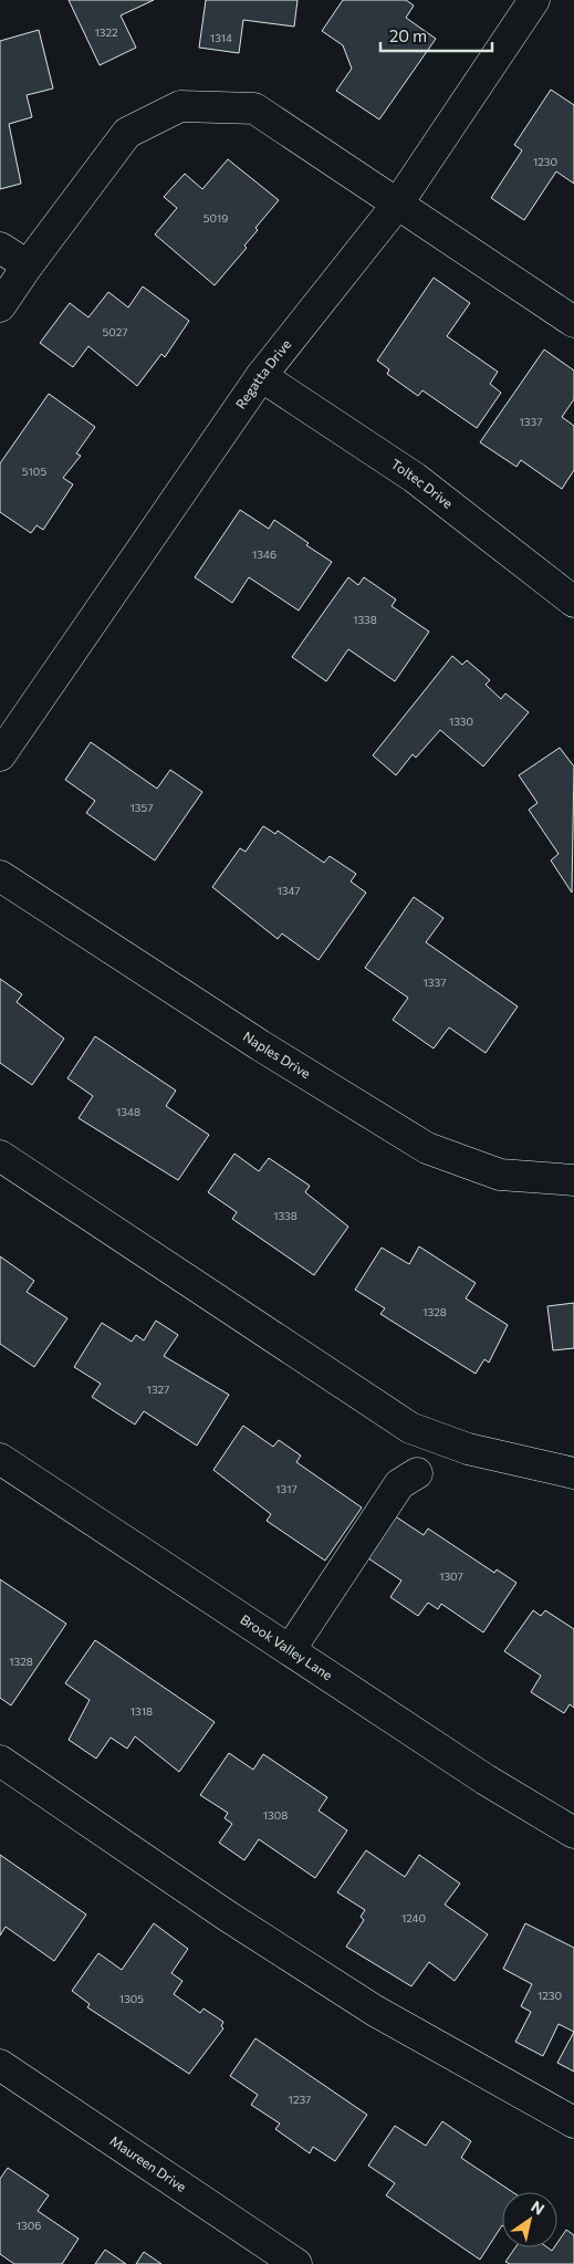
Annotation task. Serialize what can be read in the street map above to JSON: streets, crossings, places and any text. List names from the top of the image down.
{
  "streets": {
    "street": [
      "Regatta Drive",
      "Toltec Drive",
      "Naples Drive",
      "Brook Valley Lane",
      "Maureen Drive"
    ]
  },
  "crossings": [
    ["Regatta Drive", "Toltec Drive"]
  ],
  "house_numbers": [
    "1322",
    "1314",
    "1230",
    "5019",
    "5027",
    "1337",
    "5105",
    "1346",
    "1338",
    "1330",
    "1357",
    "1347",
    "1337",
    "1348",
    "1338",
    "1328",
    "1327",
    "1317",
    "1307",
    "1328",
    "1318",
    "1308",
    "1240",
    "1230",
    "1305",
    "1237",
    "1306"
  ],
  "scale_bar": "20 m",
  "north": "top right"
}
